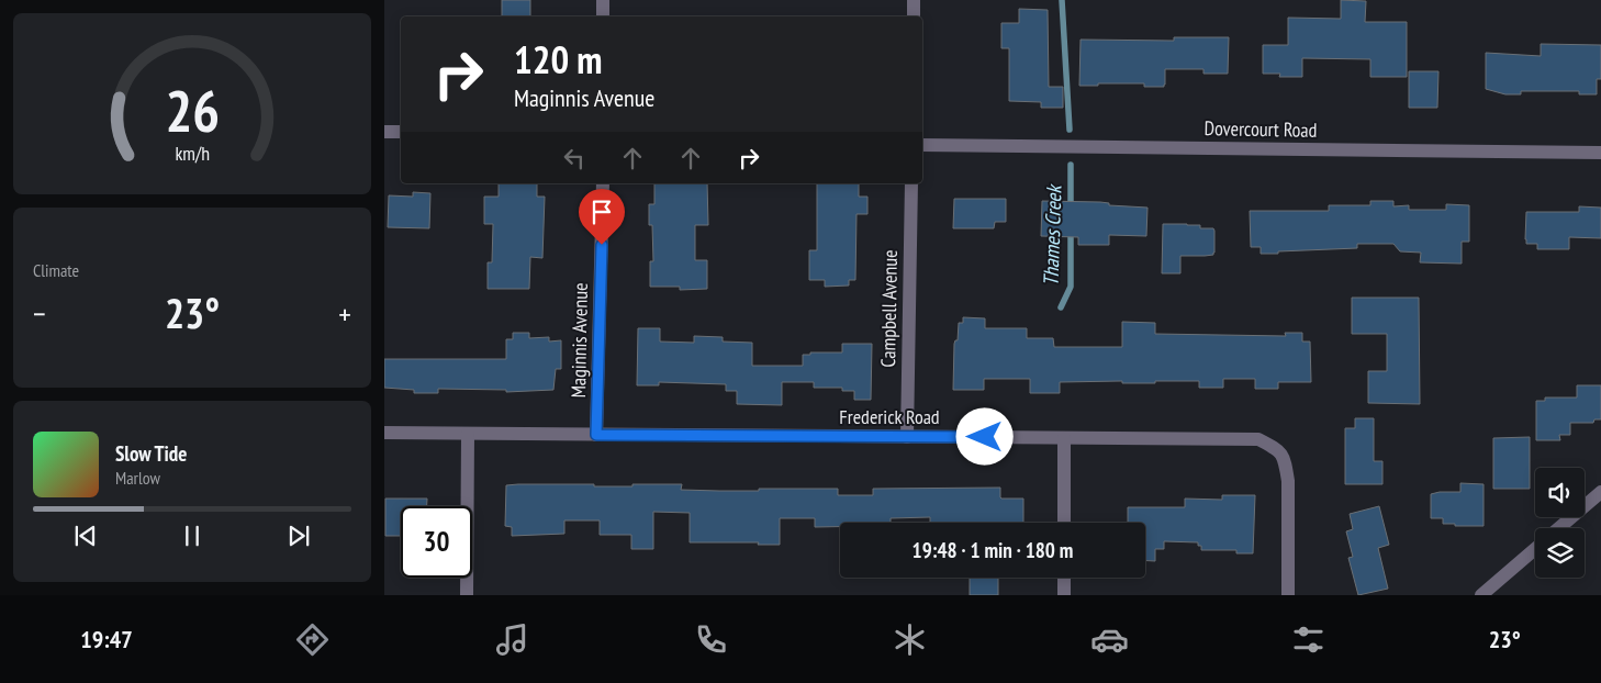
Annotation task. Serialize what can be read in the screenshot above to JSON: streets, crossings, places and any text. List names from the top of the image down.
{
  "streets": {
    "street": [
      "Dovercourt Road",
      "Campbell Avenue",
      "Maginnis Avenue",
      "Frederick Road"
    ]
  },
  "crossings": [
    ["Campbell Avenue", "Frederick Road"],
    ["Maginnis Avenue", "Frederick Road"]
  ],
  "water": ["Thames Creek"],
  "page": {
    "turn": ["120 m", "Maginnis Avenue"],
    "tile": "Climate",
    "heat": ["−", "23°", "+"],
    "song": ["Slow Tide", "Marlow"],
    "limit": "30",
    "trip": "19:48 · 1 min · 180 m",
    "tabs": ["19:47", "23°"],
    "gauge": ["26", "km/h"]
  }
}
